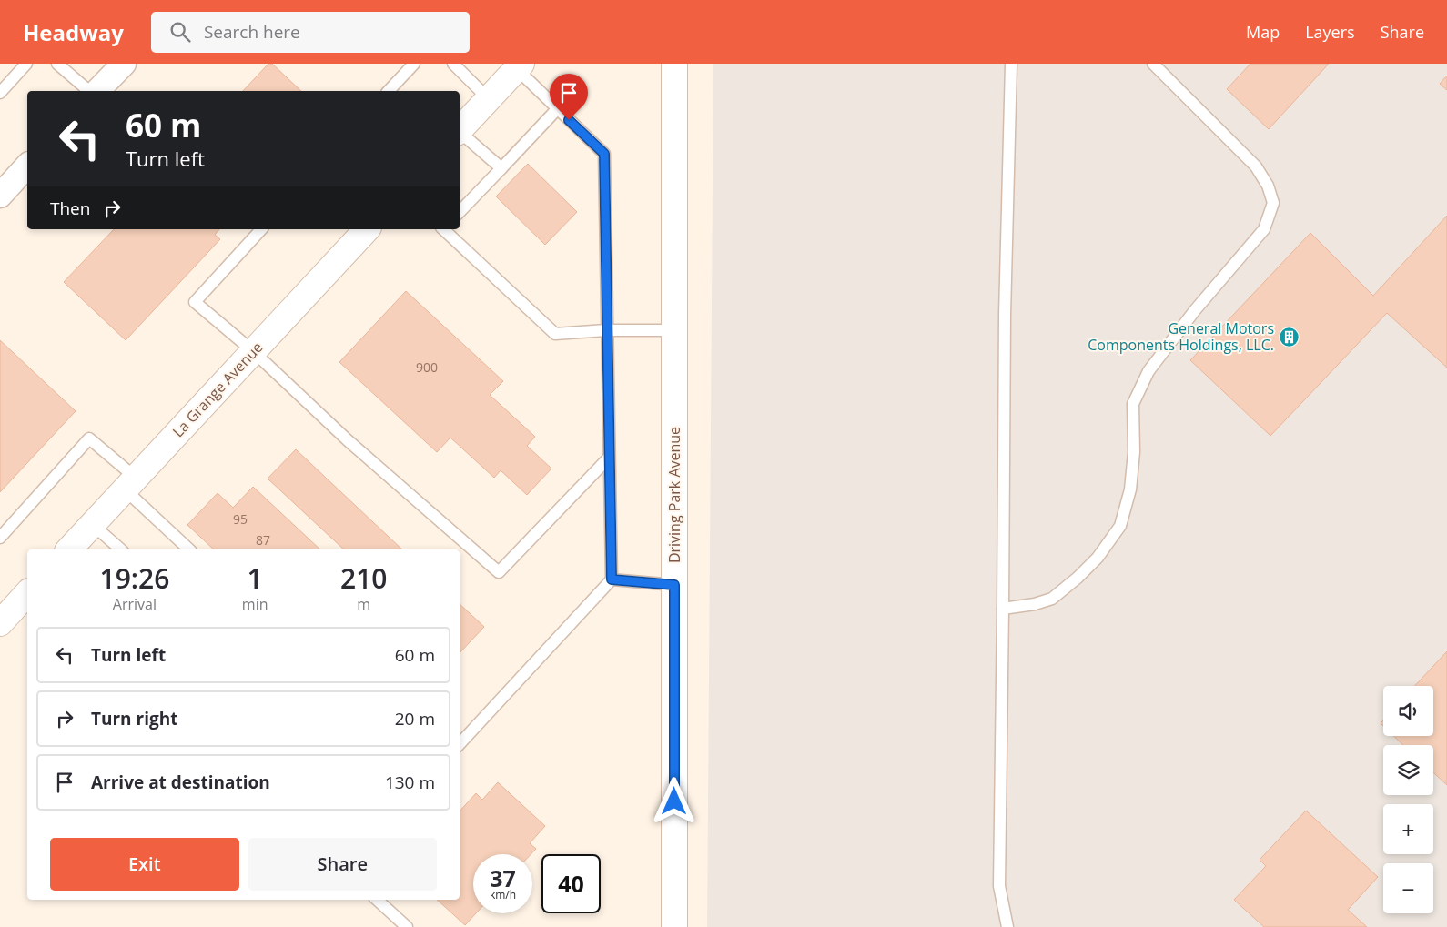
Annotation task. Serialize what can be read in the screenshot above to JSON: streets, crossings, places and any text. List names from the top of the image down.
{
  "streets": {
    "street": ["La Grange Avenue", "Driving Park Avenue"]
  },
  "places": {
    "building": ["General Motors Components Holdings, LLC."]
  },
  "house_numbers": ["900", "95", "87"],
  "page": {
    "header": "Headway",
    "search": "Search here",
    "nav": ["Map", "Layers", "Share"],
    "turn": ["60 m", "Turn left"],
    "then": "Then",
    "eta": [
      "19:26",
      "Arrival",
      "1",
      "min",
      "210",
      "m"
    ],
    "list": [
      {
        "name": "Turn left",
        "value": "60 m"
      },
      {
        "name": "Turn right",
        "value": "20 m"
      },
      {
        "name": "Arrive at destination",
        "value": "130 m"
      }
    ],
    "map_buttons": ["+", "−"],
    "buttons": ["Exit", "Share"],
    "speed": "37 km/h",
    "limit": "40"
  }
}
